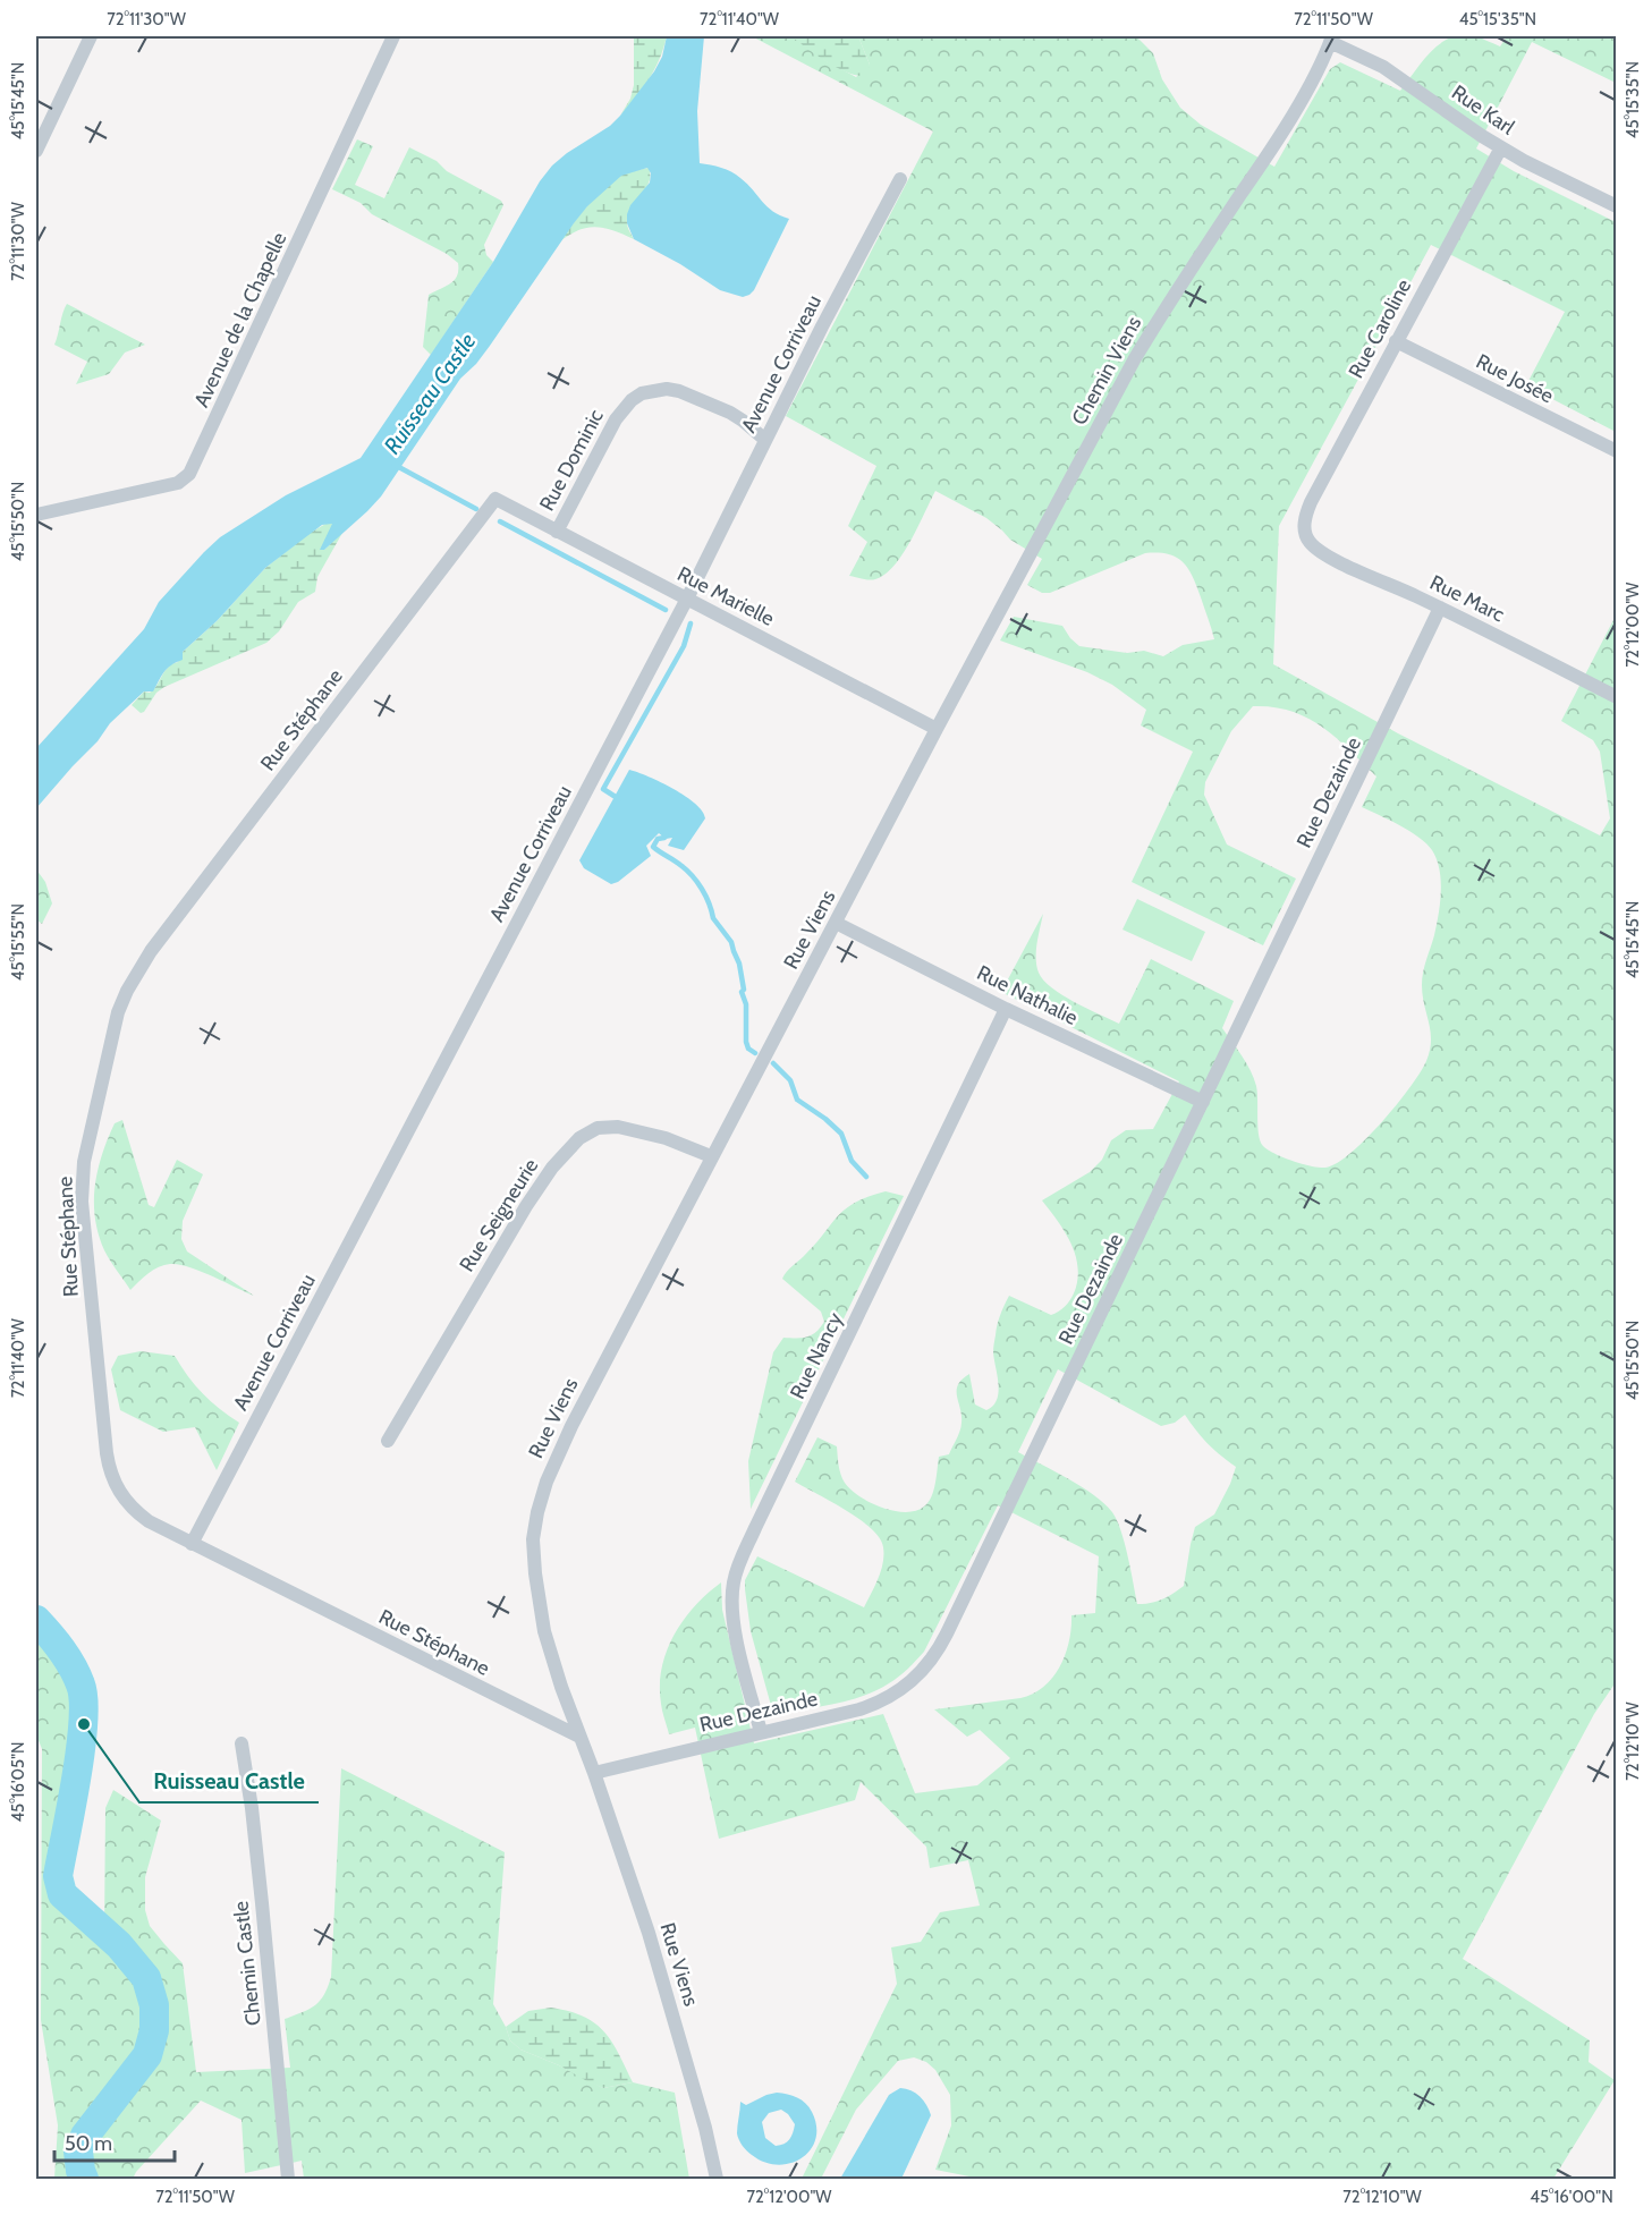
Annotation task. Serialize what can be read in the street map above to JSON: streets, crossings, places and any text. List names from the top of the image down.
{
  "streets": {
    "street": [
      "Rue Karl",
      "Avenue de la Chapelle",
      "Rue Caroline",
      "Avenue Corriveau",
      "Chemin Viens",
      "Rue Josée",
      "Rue Dominic",
      "Rue Marielle",
      "Rue Marc",
      "Rue Stéphane",
      "Rue Dezainde",
      "Rue Viens",
      "Rue Nathalie",
      "Rue Seigneurie",
      "Rue Nancy",
      "Chemin Castle"
    ]
  },
  "crossings": [
    ["Rue Karl", "Rue Caroline"],
    ["Rue Karl", "Chemin Viens"],
    ["Rue Caroline", "Rue Josée"],
    ["Rue Caroline", "Rue Marc"],
    ["Avenue Corriveau", "Rue Dominic"],
    ["Avenue Corriveau", "Rue Marielle"],
    ["Avenue Corriveau", "Rue Stéphane"],
    ["Chemin Viens", "Rue Marielle"],
    ["Chemin Viens", "Rue Viens"],
    ["Rue Dominic", "Rue Marielle"],
    ["Rue Marielle", "Rue Stéphane"],
    ["Rue Marielle", "Rue Viens"],
    ["Rue Marc", "Rue Dezainde"],
    ["Rue Stéphane", "Rue Viens"],
    ["Rue Dezainde", "Rue Viens"],
    ["Rue Dezainde", "Rue Nathalie"],
    ["Rue Dezainde", "Rue Nancy"],
    ["Rue Viens", "Rue Nathalie"],
    ["Rue Viens", "Rue Seigneurie"],
    ["Rue Nathalie", "Rue Nancy"]
  ],
  "water": ["Ruisseau Castle"],
  "places": ["Ruisseau Castle"],
  "scale_bar": "50 m",
  "coordinates": [
    "72°11'30\"W",
    "72°11'40\"W",
    "72°11'50\"W",
    "45°15'35\"N",
    "45°15'45\"N",
    "45°15'50\"N",
    "72°12'00\"W",
    "45°15'55\"N",
    "72°12'10\"W",
    "45°16'05\"N",
    "45°16'00\"N"
  ]
}
